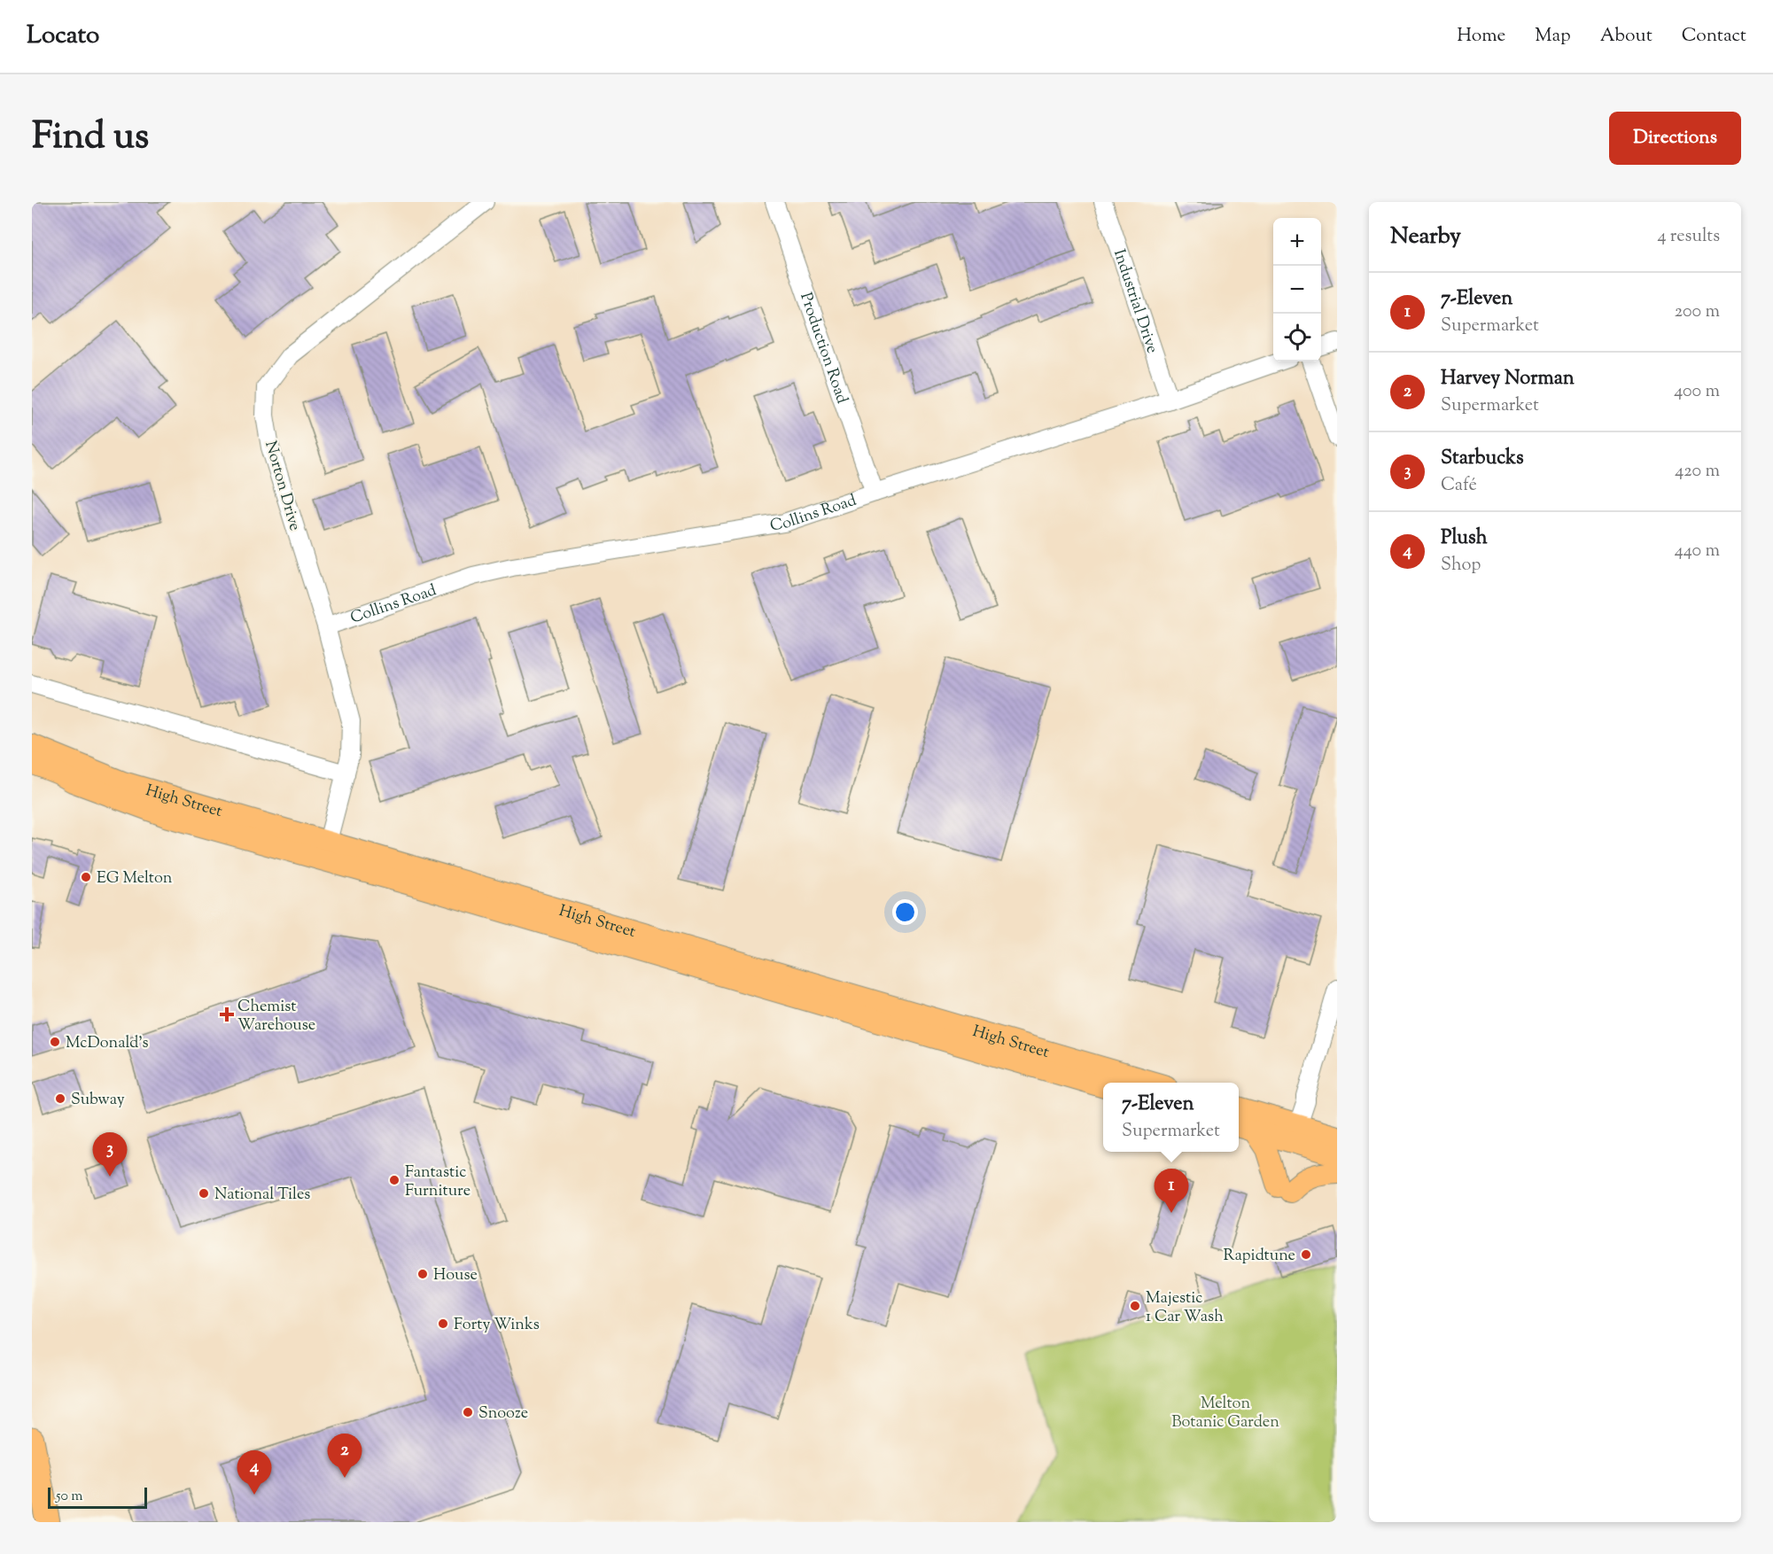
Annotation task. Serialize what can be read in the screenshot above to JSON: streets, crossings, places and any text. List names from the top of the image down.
{
  "streets": {
    "main road": ["High Street"],
    "street": [
      "Industrial Drive",
      "Production Road",
      "Norton Drive",
      "Collins Road"
    ]
  },
  "crossings": [
    ["Industrial Drive", "Collins Road"],
    ["Production Road", "Collins Road"],
    ["Norton Drive", "Collins Road"],
    ["Norton Drive", "High Street"]
  ],
  "parks": ["Melton Botanic Garden"],
  "places": {
    "other": [
      "EG Melton",
      "McDonald's",
      "Subway",
      "Fantastic Furniture",
      "National Tiles",
      "Rapidtune",
      "House",
      "Majestic 1 Car Wash",
      "Forty Winks",
      "Snooze"
    ],
    "health": ["Chemist Warehouse"]
  },
  "scale_bar": "50 m",
  "page": {
    "header": "Locato",
    "nav": [
      "Home",
      "Map",
      "About",
      "Contact"
    ],
    "title": "Find us",
    "buttons": "Directions",
    "heading": ["Nearby", "4 results"],
    "map_buttons": ["+", "−"],
    "list": [
      {
        "mark": "1",
        "name": "7-Eleven",
        "note": "Supermarket",
        "value": "200 m"
      },
      {
        "mark": "2",
        "name": "Harvey Norman",
        "note": "Supermarket",
        "value": "400 m"
      },
      {
        "mark": "3",
        "name": "Starbucks",
        "note": "Café",
        "value": "420 m"
      },
      {
        "mark": "4",
        "name": "Plush",
        "note": "Shop",
        "value": "440 m"
      }
    ],
    "popup": ["7-Eleven", "Supermarket"],
    "pins": [
      "3",
      "1",
      "2",
      "4"
    ],
    "scale": "50 m"
  }
}
